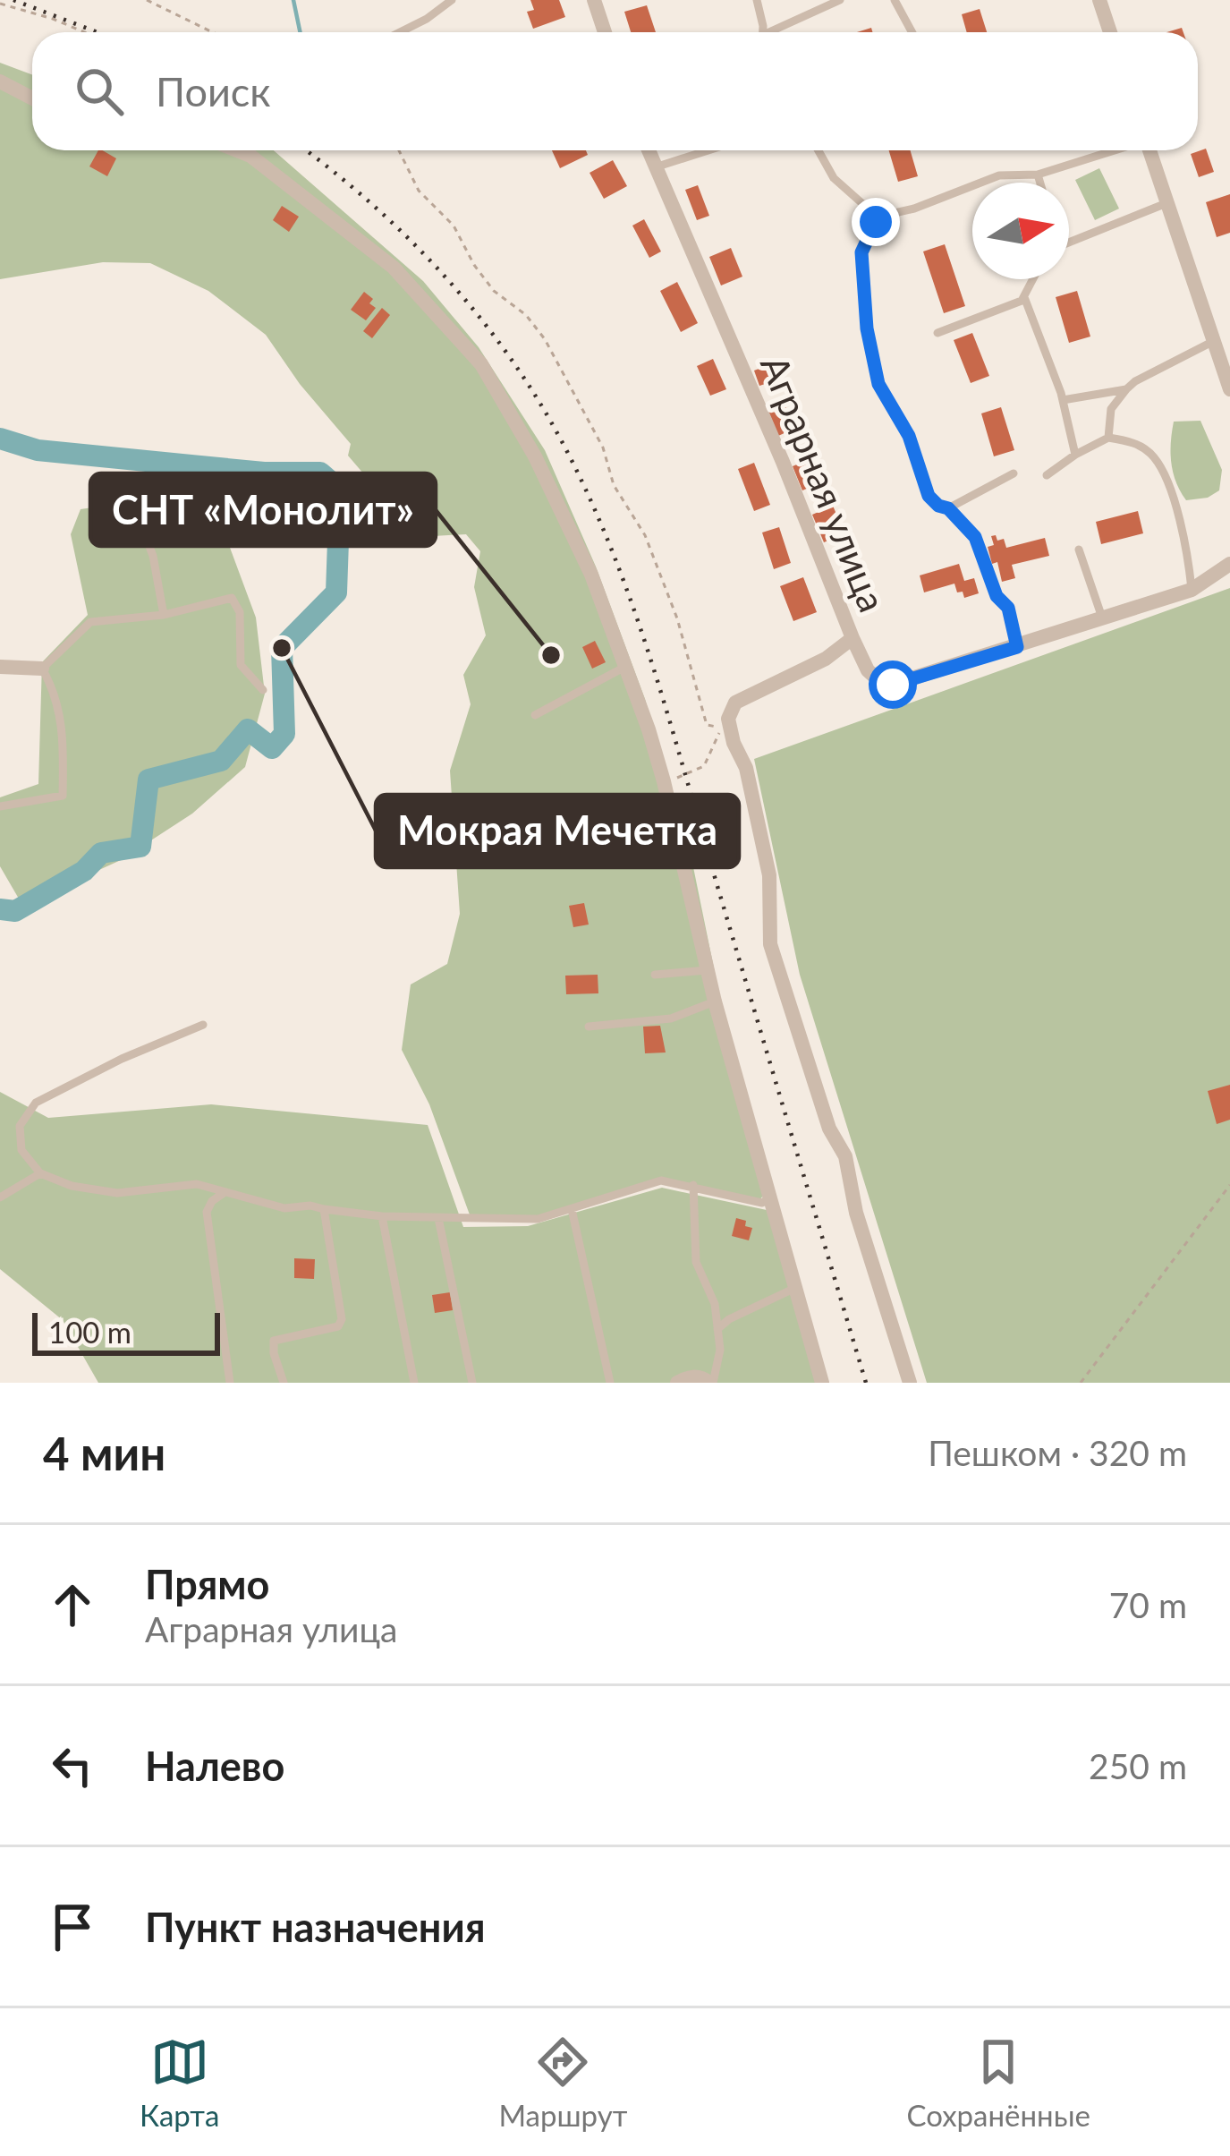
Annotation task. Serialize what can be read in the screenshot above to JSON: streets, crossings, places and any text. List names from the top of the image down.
{
  "streets": {
    "street": ["Аграрная улица"]
  },
  "places": ["Мокрая Мечетка", "СНТ «Монолит»"],
  "scale_bar": "100 m",
  "north": "right",
  "page": {
    "search": "Поиск",
    "scale": "100 m",
    "heading": ["4 мин", "Пешком · 320 m"],
    "list": [
      ["Прямо", "Аграрная улица", "70 m"],
      ["Налево", "250 m"],
      "Пункт назначения"
    ],
    "nav": ["Карта", "Маршрут", "Сохранённые"]
  }
}
